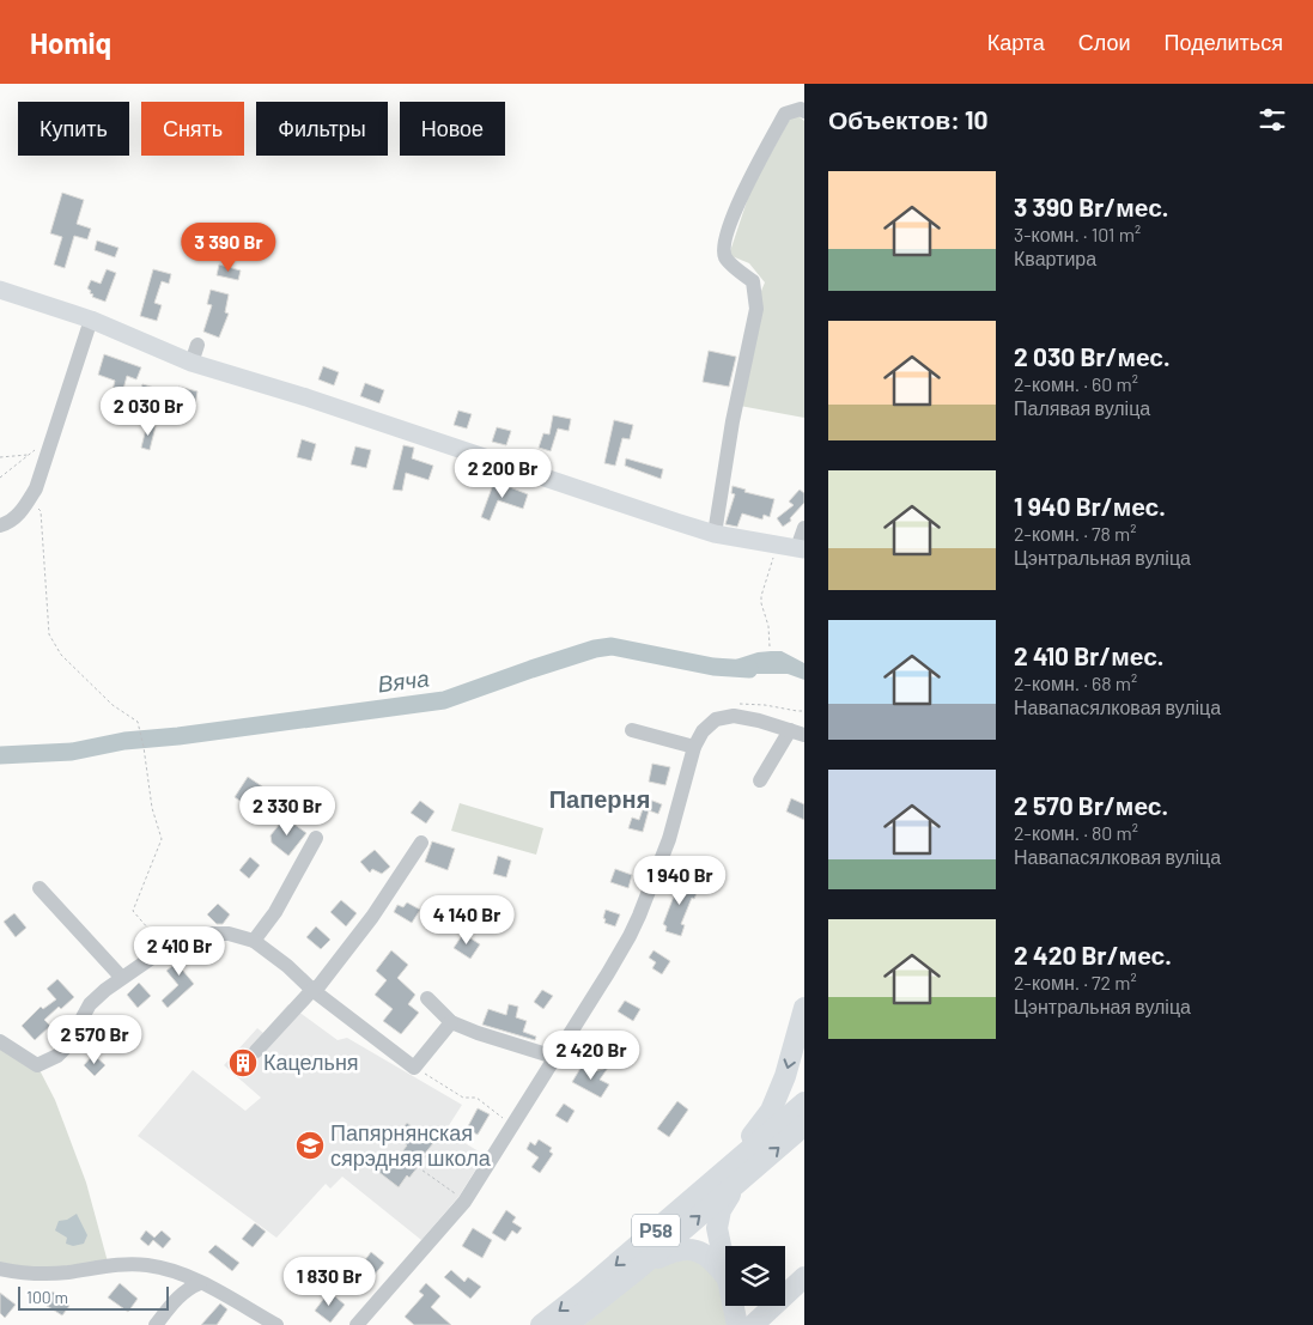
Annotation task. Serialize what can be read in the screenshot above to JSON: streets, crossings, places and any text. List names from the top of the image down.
{
  "streets": {
    "highway": ["Р58"]
  },
  "districts": ["Паперня"],
  "water": ["Вяча"],
  "places": {
    "building": ["Кацельня"],
    "school or university": ["Папярнянская сярэдняя школа"]
  },
  "scale_bar": "100 m",
  "page": {
    "header": "Homiq",
    "nav": ["Карта", "Слои", "Поделиться"],
    "heading": "Объектов: 10",
    "chip": [
      "Купить",
      "Снять",
      "Фильтры",
      "Новое"
    ],
    "list": [
      {
        "name": "3 390 Br/мес.",
        "note": "3-комн. · 101 m² · Квартира"
      },
      {
        "name": "2 030 Br/мес.",
        "note": "2-комн. · 60 m² · Палявая вуліца"
      },
      {
        "name": "1 940 Br/мес.",
        "note": "2-комн. · 78 m² · Цэнтральная вуліца"
      },
      {
        "name": "2 410 Br/мес.",
        "note": "2-комн. · 68 m² · Навапасялковая вуліца"
      },
      {
        "name": "2 570 Br/мес.",
        "note": "2-комн. · 80 m² · Навапасялковая вуліца"
      },
      {
        "name": "2 420 Br/мес.",
        "note": "2-комн. · 72 m² · Цэнтральная вуліца"
      }
    ],
    "price": [
      "3 390 Br",
      "2 030 Br",
      "2 200 Br",
      "2 330 Br",
      "1 940 Br",
      "4 140 Br",
      "2 410 Br",
      "2 570 Br",
      "2 420 Br",
      "1 830 Br"
    ],
    "scale": "100 m"
  }
}
